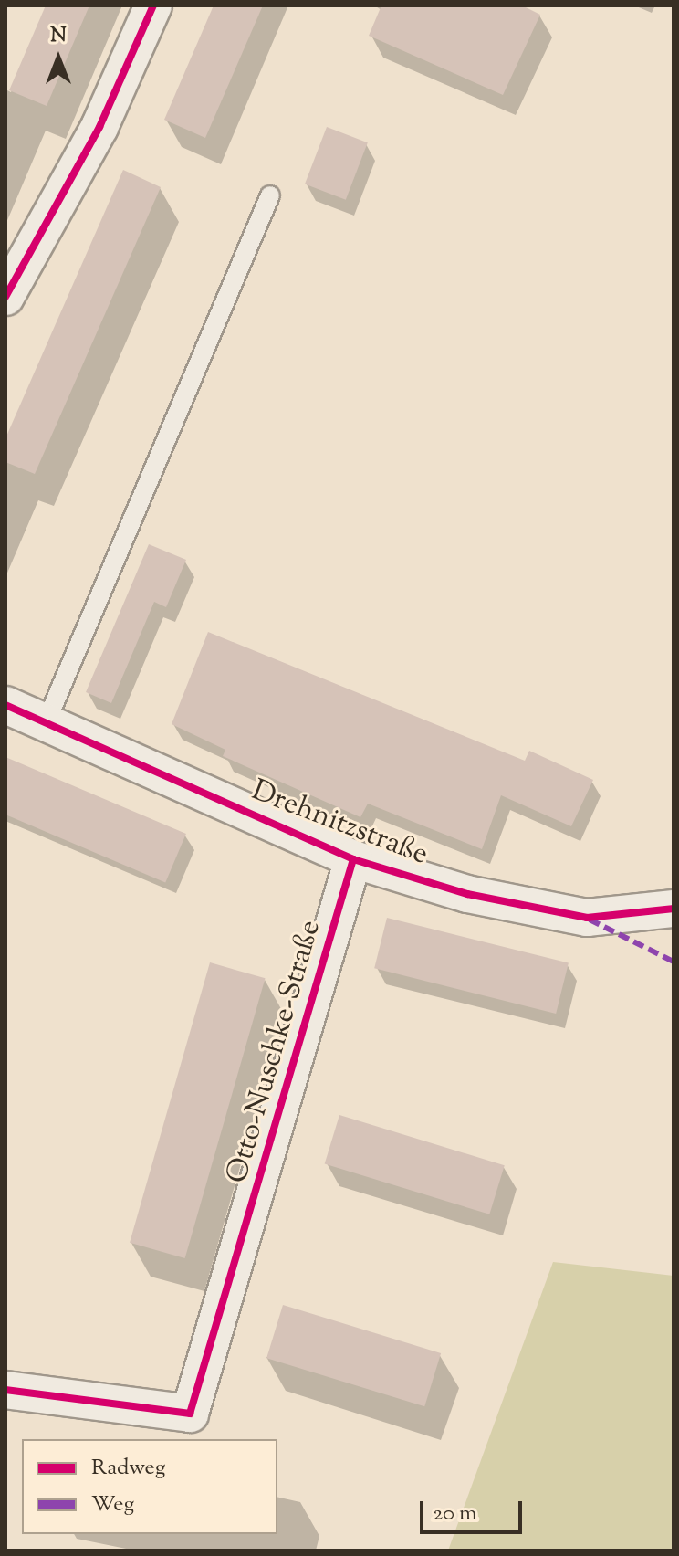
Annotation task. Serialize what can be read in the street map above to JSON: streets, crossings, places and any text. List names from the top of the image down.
{
  "streets": {
    "street": ["Drehnitzstraße", "Otto-Nuschke-Straße"]
  },
  "crossings": [
    ["Drehnitzstraße", "Otto-Nuschke-Straße"]
  ],
  "legend": ["Radweg", "Weg"],
  "scale_bar": "20 m",
  "north": "top"
}
